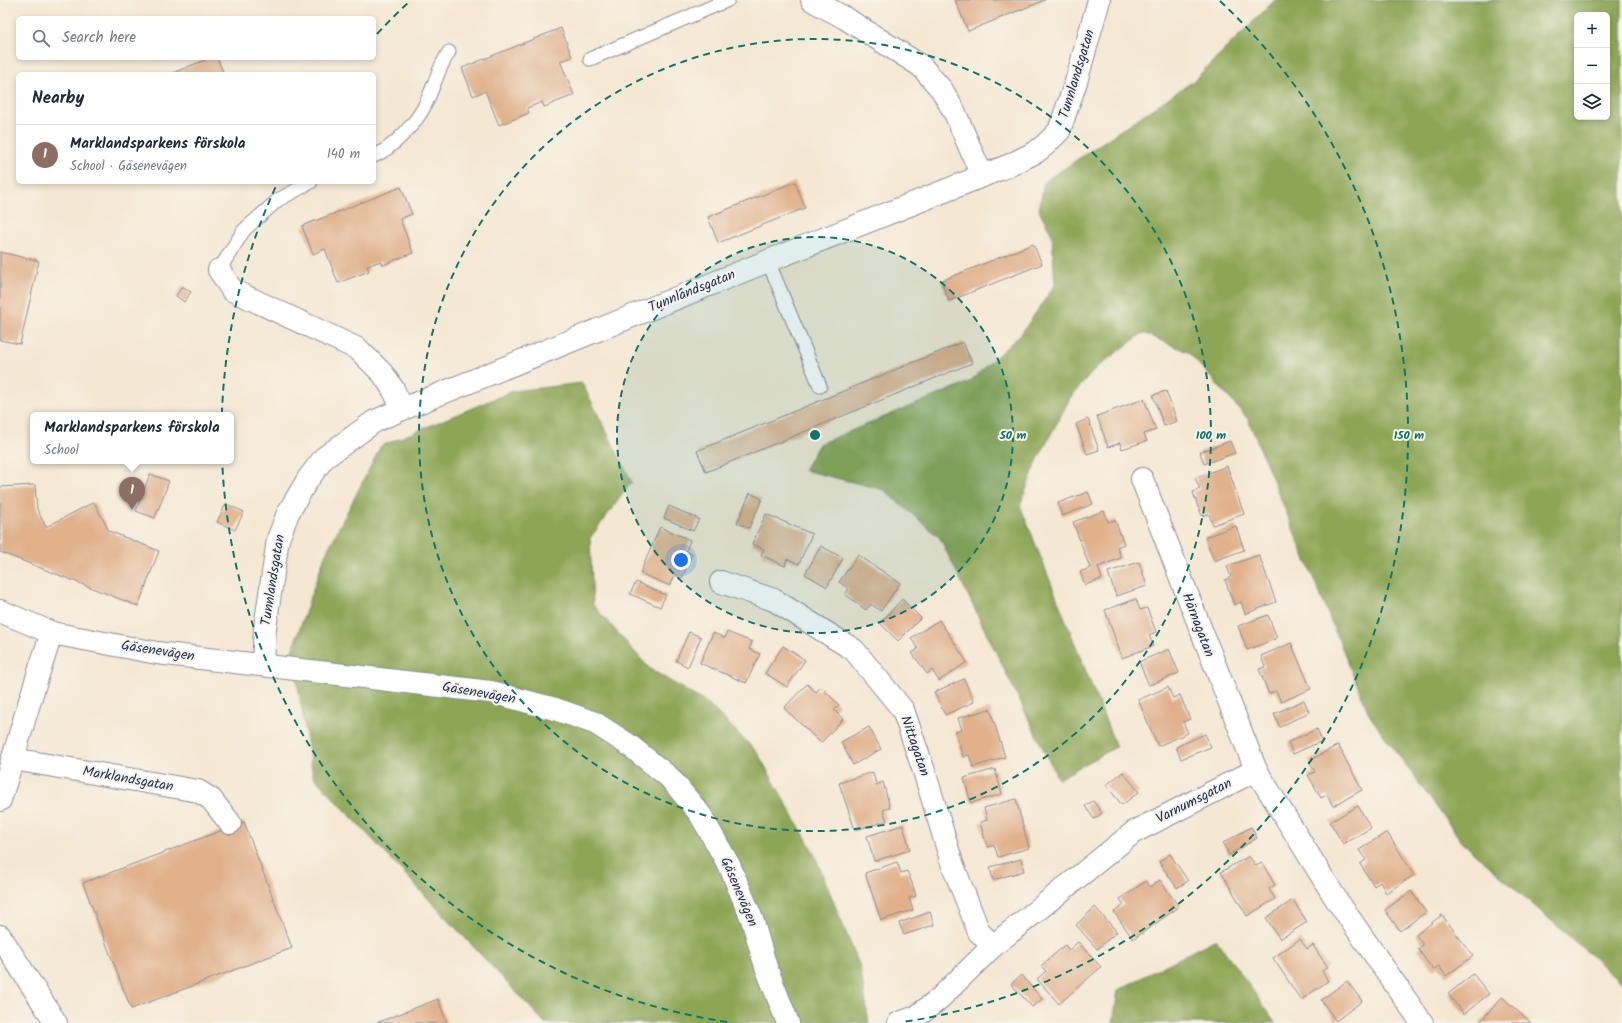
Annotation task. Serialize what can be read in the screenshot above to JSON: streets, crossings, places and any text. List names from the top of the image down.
{
  "streets": {
    "street": [
      "Tunnlandsgatan",
      "Härnagatan",
      "Gäsenevägen",
      "Nittagatan",
      "Marklandsgatan",
      "Varnumsgatan"
    ]
  },
  "crossings": [
    ["Tunnlandsgatan", "Gäsenevägen"],
    ["Härnagatan", "Varnumsgatan"],
    ["Nittagatan", "Varnumsgatan"]
  ],
  "page": {
    "map_buttons": ["+", "−"],
    "search": "Search here",
    "heading": "Nearby",
    "list": [
      {
        "mark": "1",
        "name": "Marklandsparkens förskola",
        "note": "School · Gäsenevägen",
        "value": "140 m"
      }
    ],
    "popup": ["Marklandsparkens förskola", "School"],
    "pins": "1"
  },
  "rings": ["50 m", "100 m", "150 m"]
}
